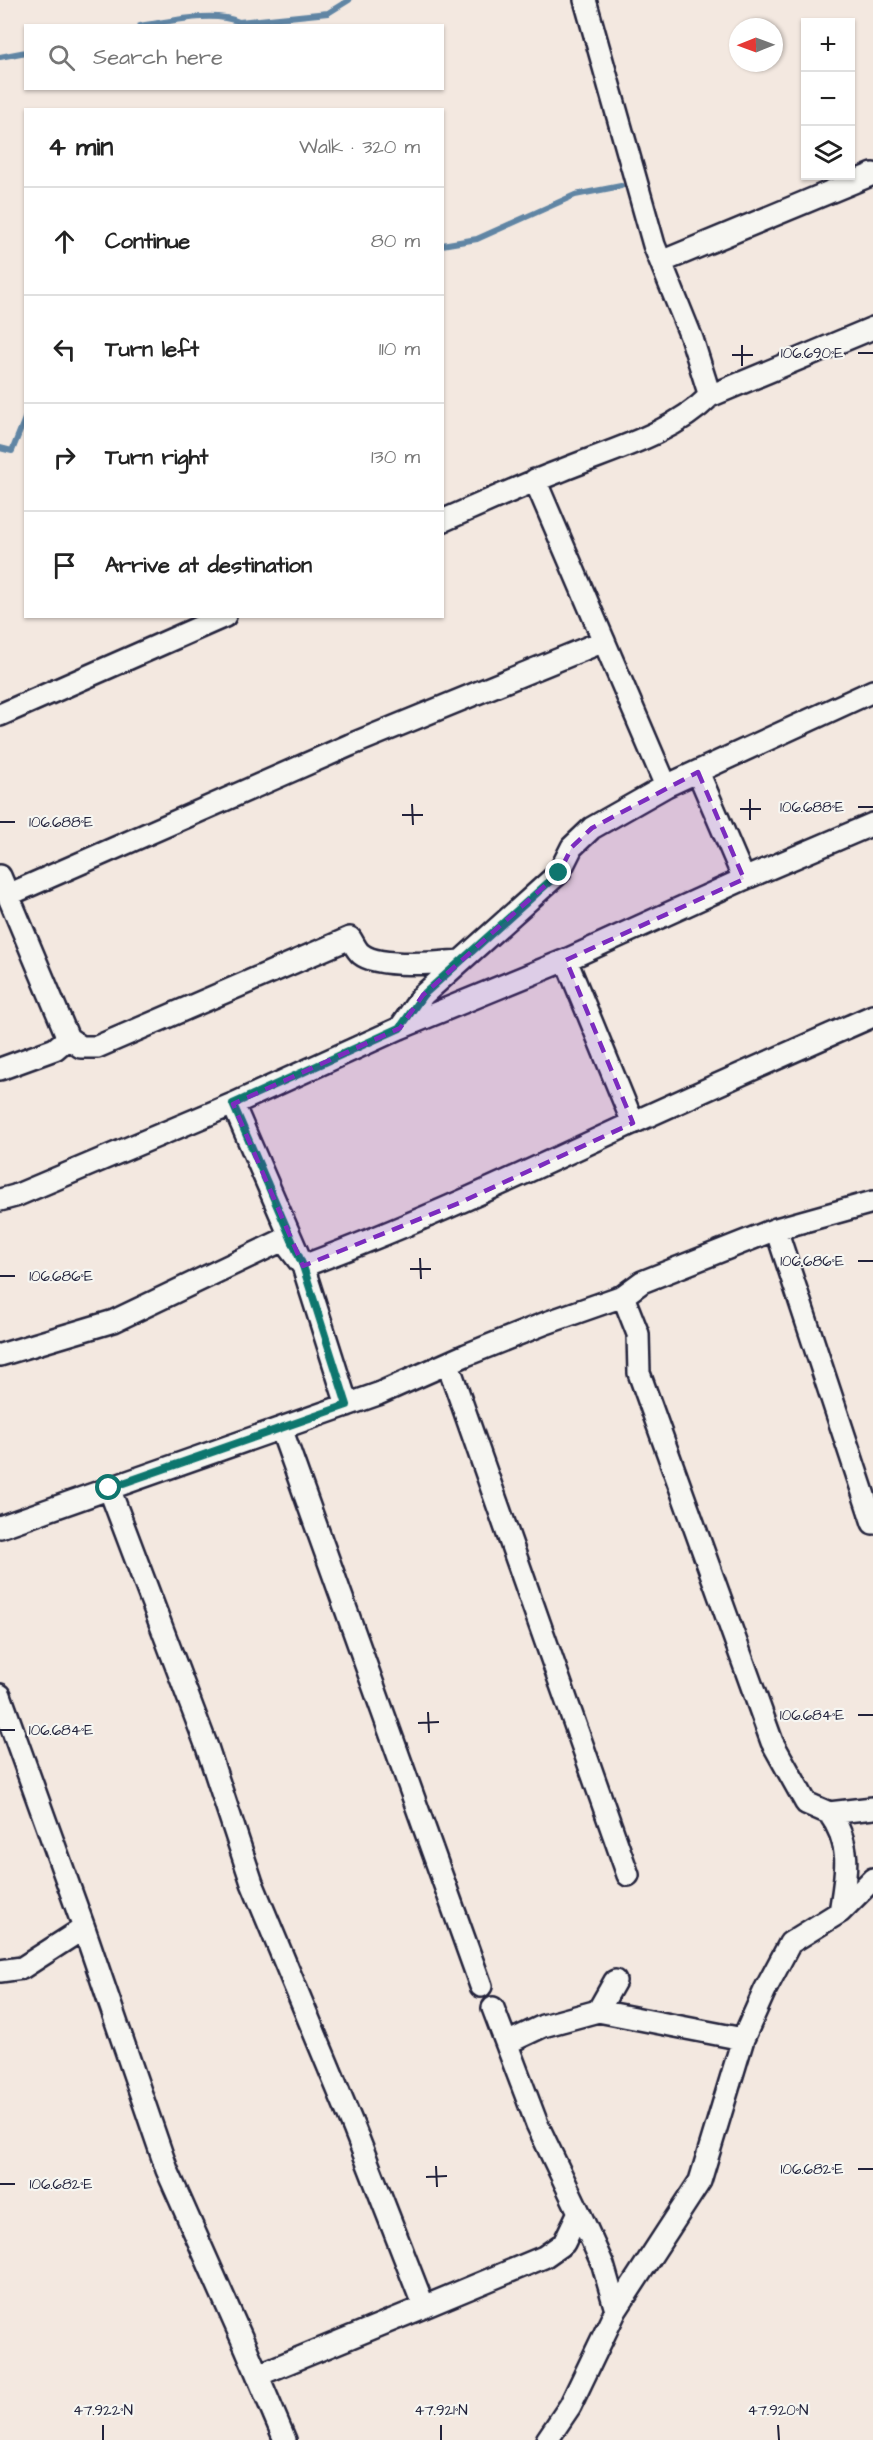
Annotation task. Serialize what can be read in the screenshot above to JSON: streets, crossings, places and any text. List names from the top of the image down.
{
  "north": "left",
  "page": {
    "map_buttons": ["+", "−"],
    "search": "Search here",
    "heading": ["4 min", "Walk · 320 m"],
    "list": [
      ["Continue", "80 m"],
      ["Turn left", "110 m"],
      ["Turn right", "130 m"],
      "Arrive at destination"
    ]
  },
  "coordinates": [
    "106.690°E",
    "106.688°E",
    "106.686°E",
    "106.684°E",
    "106.682°E",
    "47.922°N",
    "47.921°N",
    "47.920°N"
  ]
}
